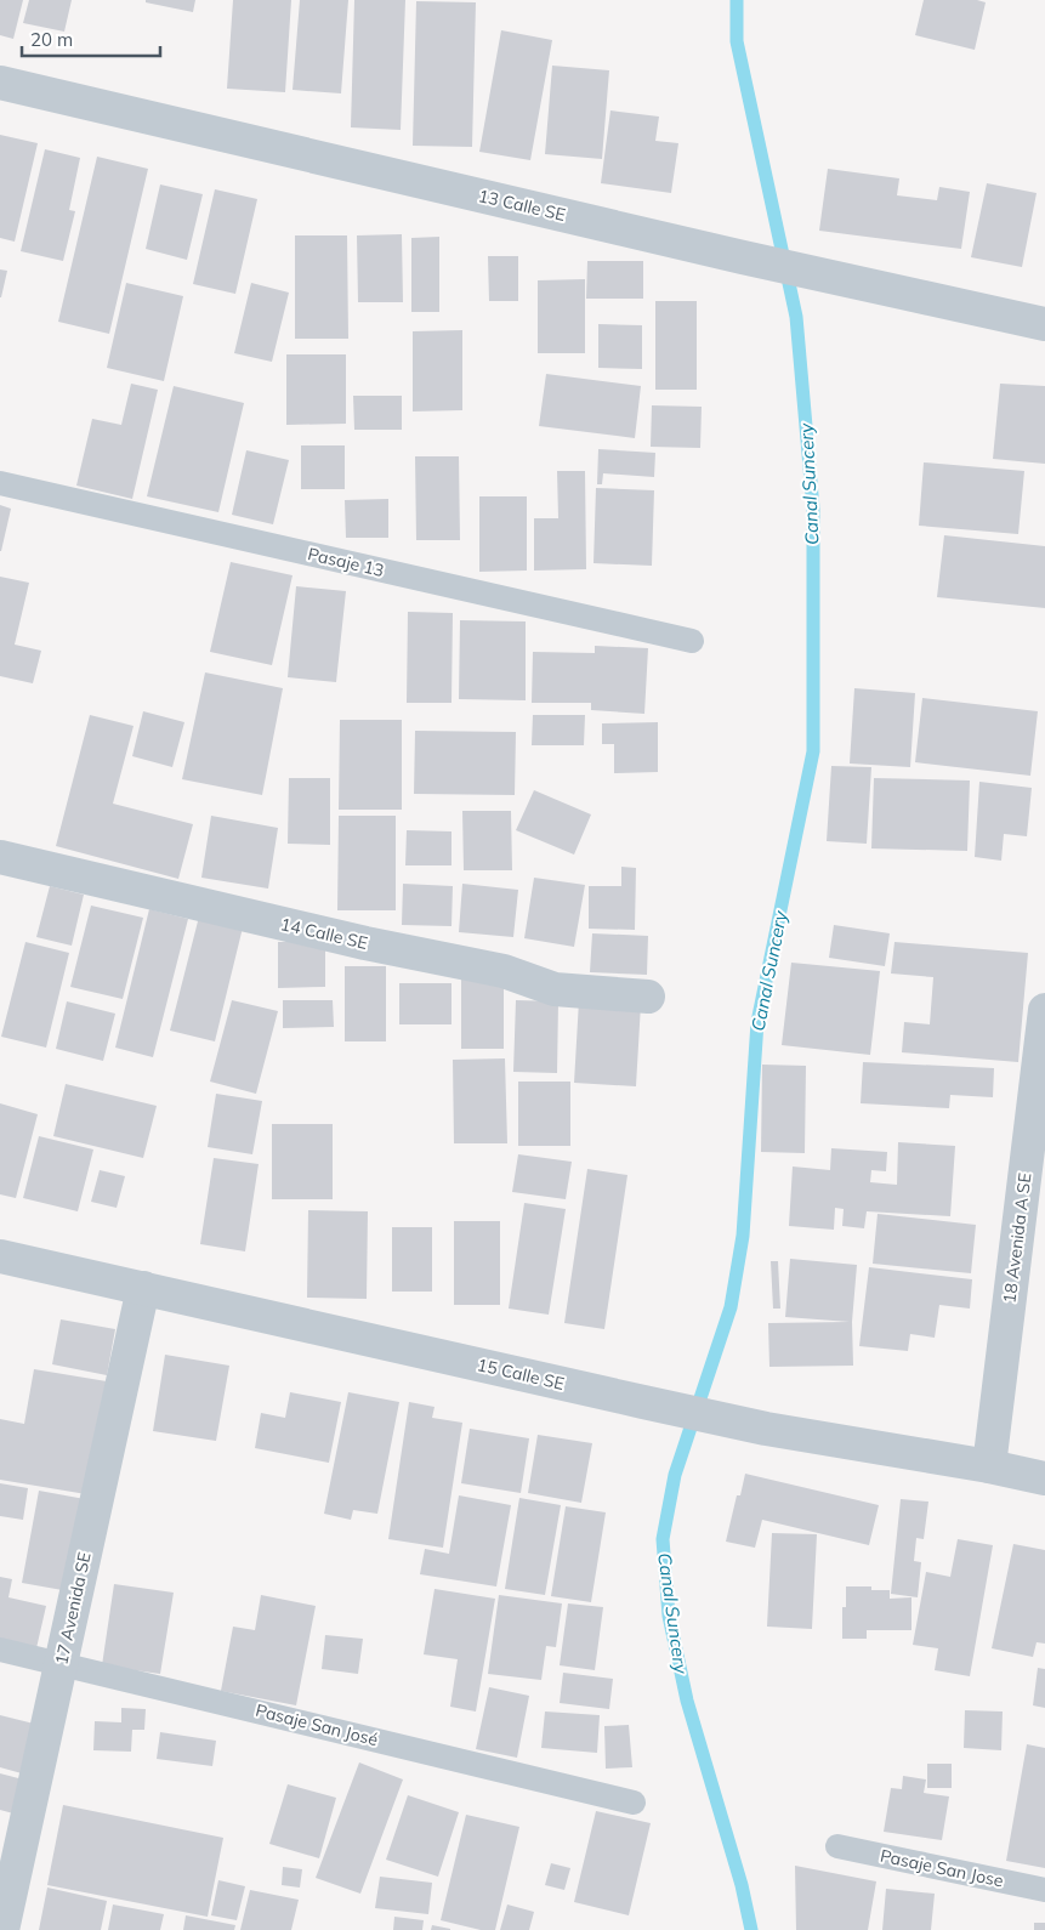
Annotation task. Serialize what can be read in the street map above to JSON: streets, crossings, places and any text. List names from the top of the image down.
{
  "streets": {
    "street": [
      "13 Calle SE",
      "14 Calle SE",
      "18 Avenida A SE",
      "15 Calle SE",
      "17 Avenida SE"
    ],
    "lane": ["Pasaje 13", "Pasaje San José", "Pasaje San Jose"]
  },
  "crossings": [
    ["18 Avenida A SE", "15 Calle SE"],
    ["15 Calle SE", "17 Avenida SE"],
    ["17 Avenida SE", "Pasaje San José"]
  ],
  "water": ["Canal Suncery"],
  "scale_bar": "20 m"
}
